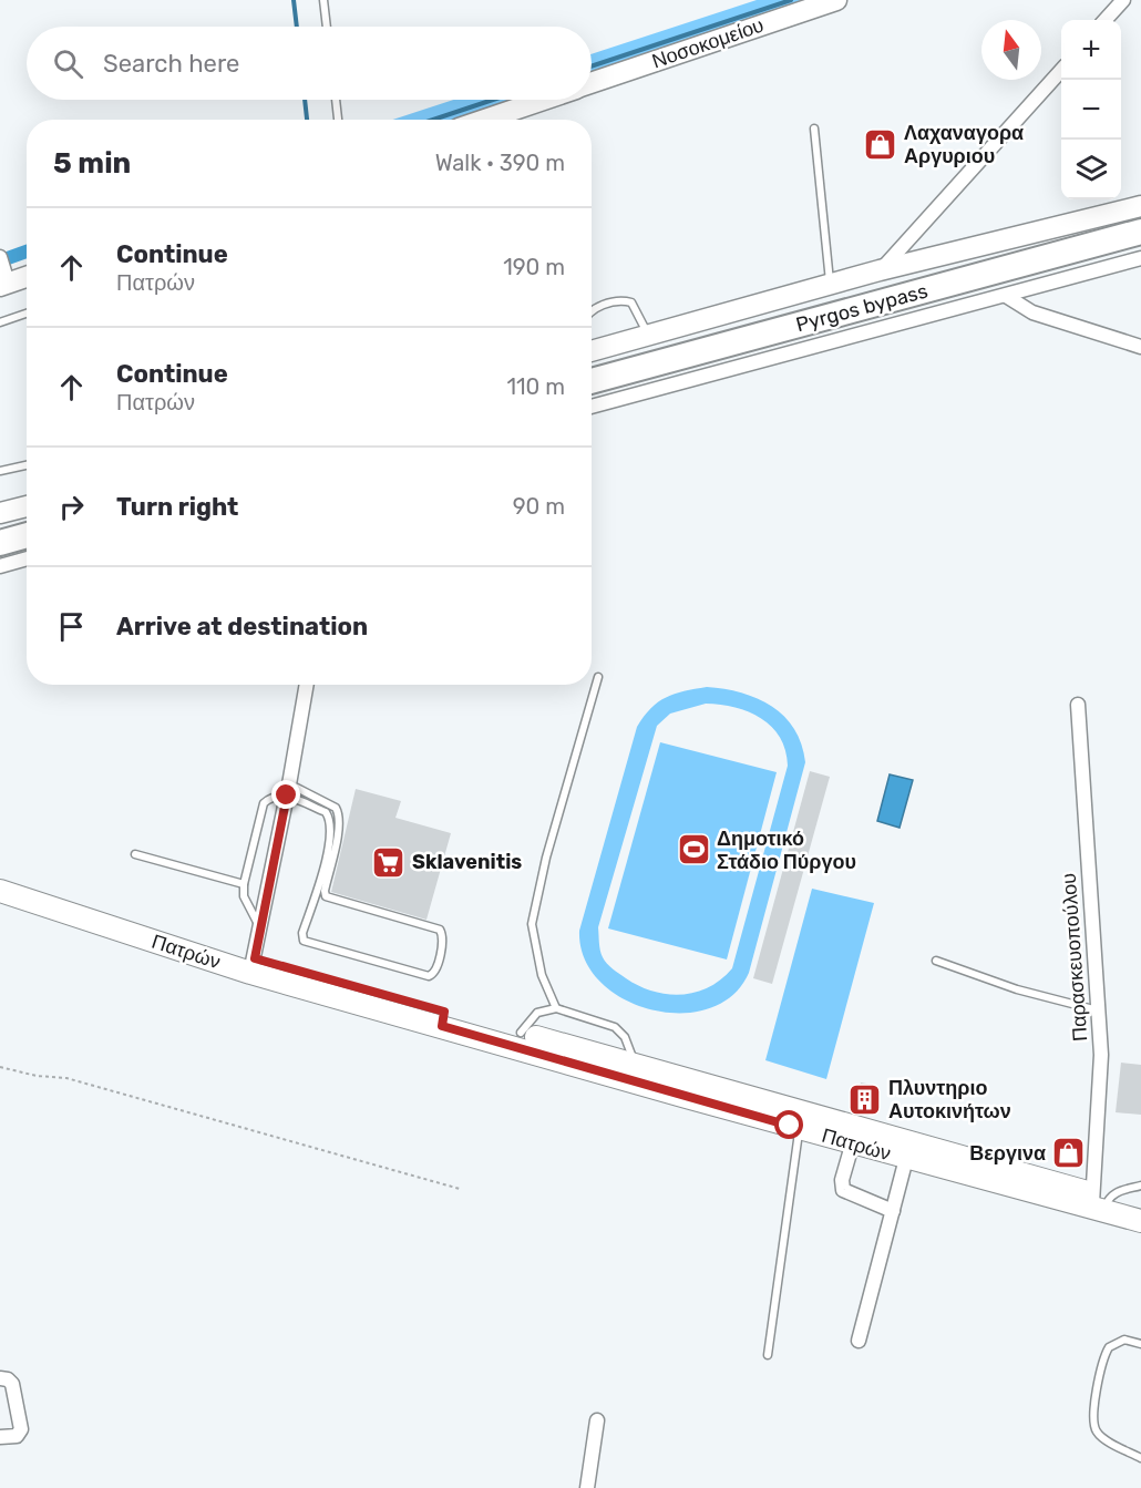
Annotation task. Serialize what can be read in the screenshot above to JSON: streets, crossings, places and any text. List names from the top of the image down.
{
  "streets": {
    "highway": ["Pyrgos bypass"],
    "main road": ["Πατρών"],
    "street": ["Νοσοκομείου", "Παρασκευοπούλου"]
  },
  "crossings": [
    ["Πατρών", "Παρασκευοπούλου"]
  ],
  "places": {
    "shop": ["Λαχαναγορα Αργυριου", "Βεργινα"],
    "sports": ["Δημοτικό Στάδιο Πύργου"],
    "supermarket": ["Sklavenitis"],
    "building": ["Πλυντηριο Αυτοκινήτων"]
  },
  "north": "top",
  "page": {
    "map_buttons": ["+", "−"],
    "search": "Search here",
    "heading": ["5 min", "Walk · 390 m"],
    "list": [
      ["Continue", "Πατρών", "190 m"],
      ["Continue", "Πατρών", "110 m"],
      ["Turn right", "90 m"],
      "Arrive at destination"
    ]
  }
}
